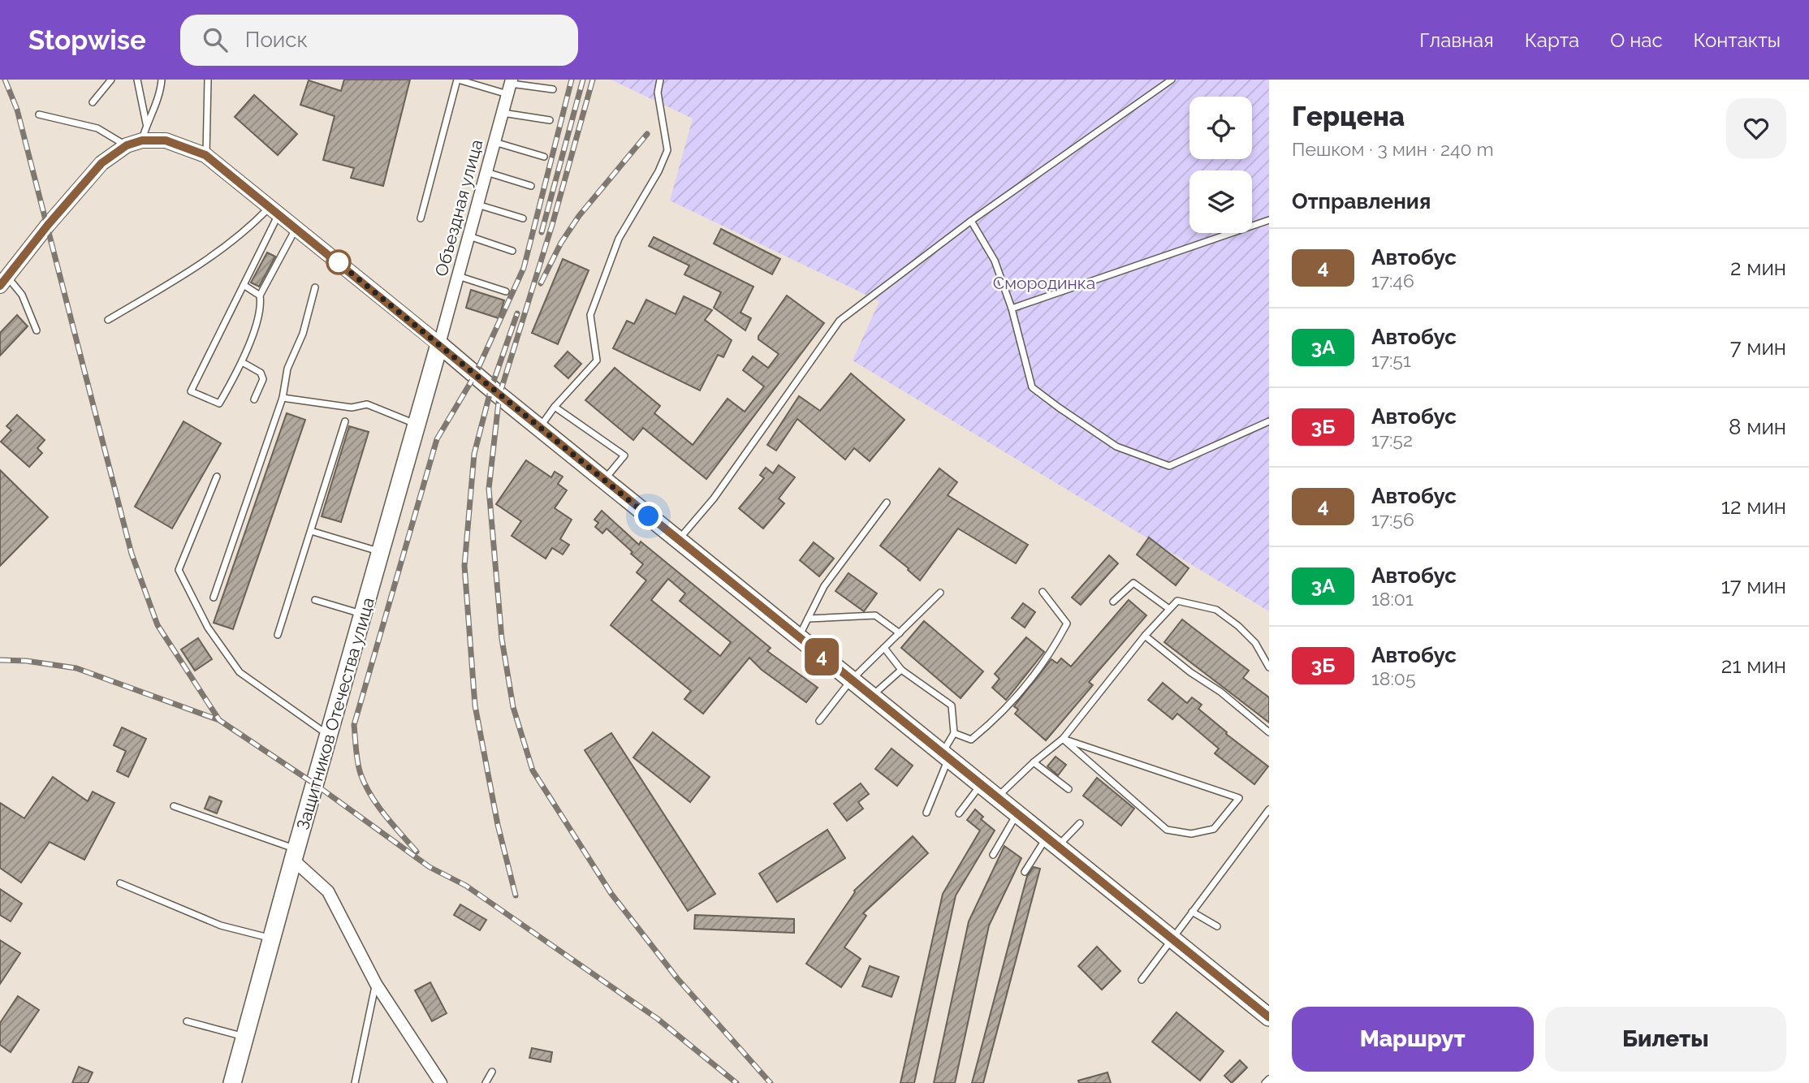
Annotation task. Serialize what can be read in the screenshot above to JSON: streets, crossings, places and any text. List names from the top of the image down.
{
  "streets": {
    "main road": ["Защитников Отечества улица"],
    "street": ["Объездная улица"]
  },
  "crossings": [
    ["Объездная улица", "Защитников Отечества улица"]
  ],
  "parks": ["Смородинка"],
  "lines": ["bus line 4"],
  "page": {
    "header": "Stopwise",
    "search": "Поиск",
    "nav": [
      "Главная",
      "Карта",
      "О нас",
      "Контакты"
    ],
    "on_map": "4",
    "heading": [
      ["Герцена", "Пешком · 3 мин · 240 m"],
      "Отправления"
    ],
    "list": [
      {
        "mark": "4",
        "name": "Автобус",
        "note": "17:46",
        "value": "2 мин"
      },
      {
        "mark": "3А",
        "name": "Автобус",
        "note": "17:51",
        "value": "7 мин"
      },
      {
        "mark": "3Б",
        "name": "Автобус",
        "note": "17:52",
        "value": "8 мин"
      },
      {
        "mark": "4",
        "name": "Автобус",
        "note": "17:56",
        "value": "12 мин"
      },
      {
        "mark": "3А",
        "name": "Автобус",
        "note": "18:01",
        "value": "17 мин"
      },
      {
        "mark": "3Б",
        "name": "Автобус",
        "note": "18:05",
        "value": "21 мин"
      }
    ],
    "buttons": ["Маршрут", "Билеты"]
  }
}
